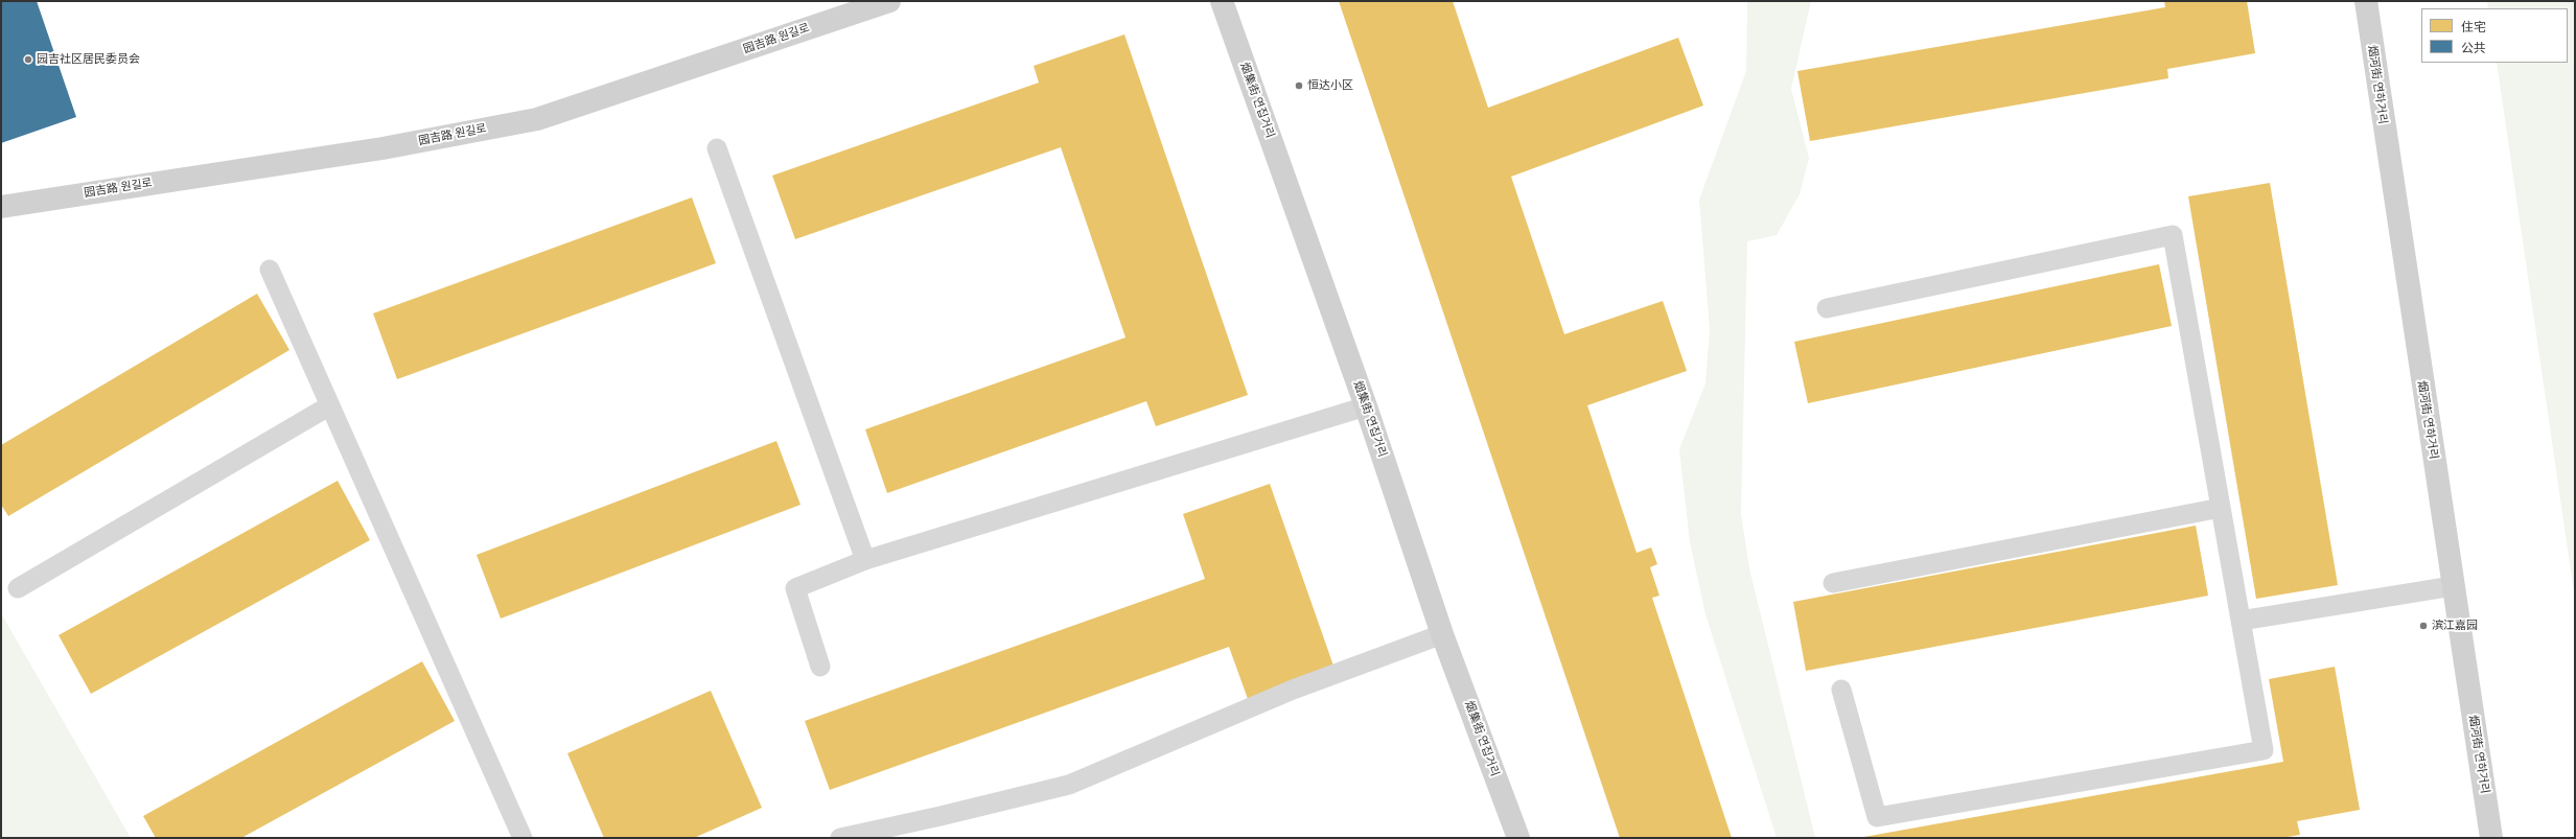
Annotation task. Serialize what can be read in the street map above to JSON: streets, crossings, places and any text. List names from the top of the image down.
{
  "streets": {
    "street": ["园吉路 원길로", "烟河街 연하거리", "烟集街 연집거리"]
  },
  "places": ["园吉社区居民委员会", "恒达小区", "滨江嘉园"],
  "legend": ["住宅", "公共"]
}
